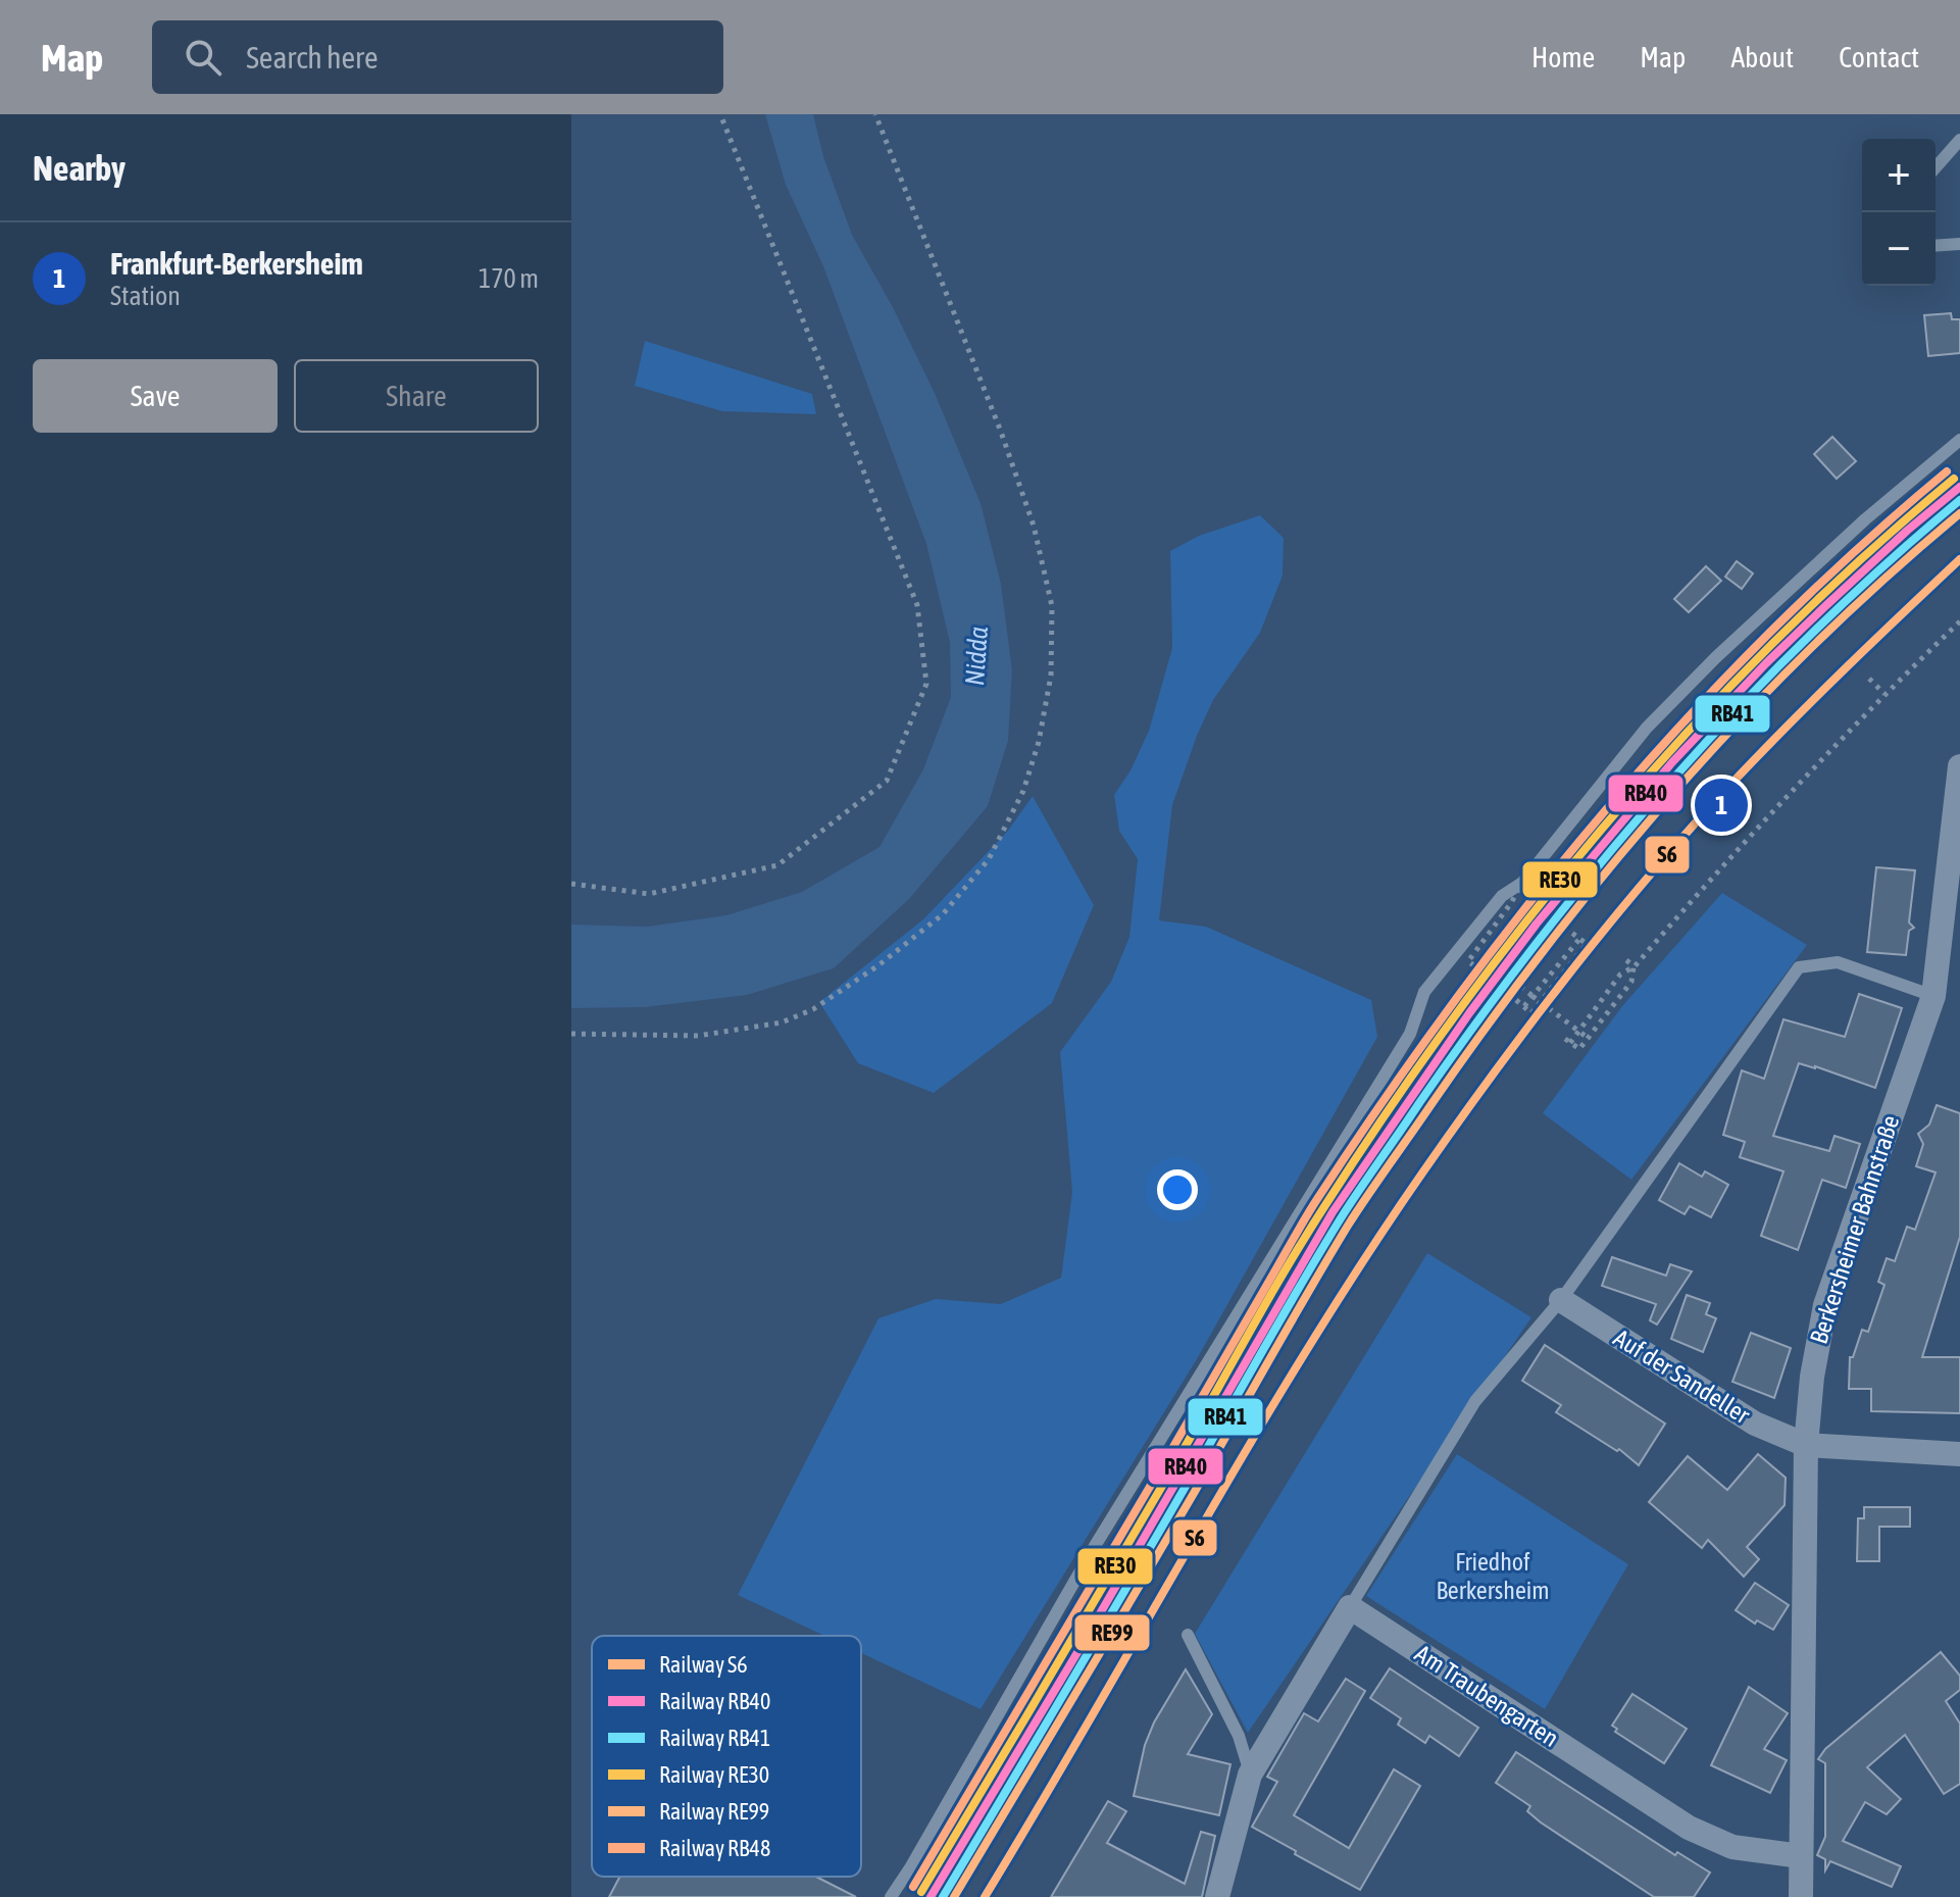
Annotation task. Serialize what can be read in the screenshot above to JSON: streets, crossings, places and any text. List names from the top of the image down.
{
  "streets": {
    "street": ["Berkersheimer Bahnstraße", "Auf der Sandeller", "Am Traubengarten"]
  },
  "crossings": [
    ["Berkersheimer Bahnstraße", "Auf der Sandeller"],
    ["Berkersheimer Bahnstraße", "Am Traubengarten"]
  ],
  "water": ["Nidda"],
  "parks": ["Friedhof Berkersheim"],
  "lines": [
    "rail line RB48",
    "rail line RE30",
    "rail line RB40",
    "rail line RB41",
    "rail line RE99",
    "rail line S6"
  ],
  "legend": [
    "Railway S6",
    "Railway RB40",
    "Railway RB41",
    "Railway RE30",
    "Railway RE99",
    "Railway RB48"
  ],
  "page": {
    "header": "Map",
    "search": "Search here",
    "nav": [
      "Home",
      "Map",
      "About",
      "Contact"
    ],
    "heading": "Nearby",
    "map_buttons": ["+", "−"],
    "list": [
      {
        "mark": "1",
        "name": "Frankfurt-Berkersheim",
        "note": "Station",
        "value": "170 m"
      }
    ],
    "buttons": ["Save", "Share"],
    "pins": "1"
  }
}
